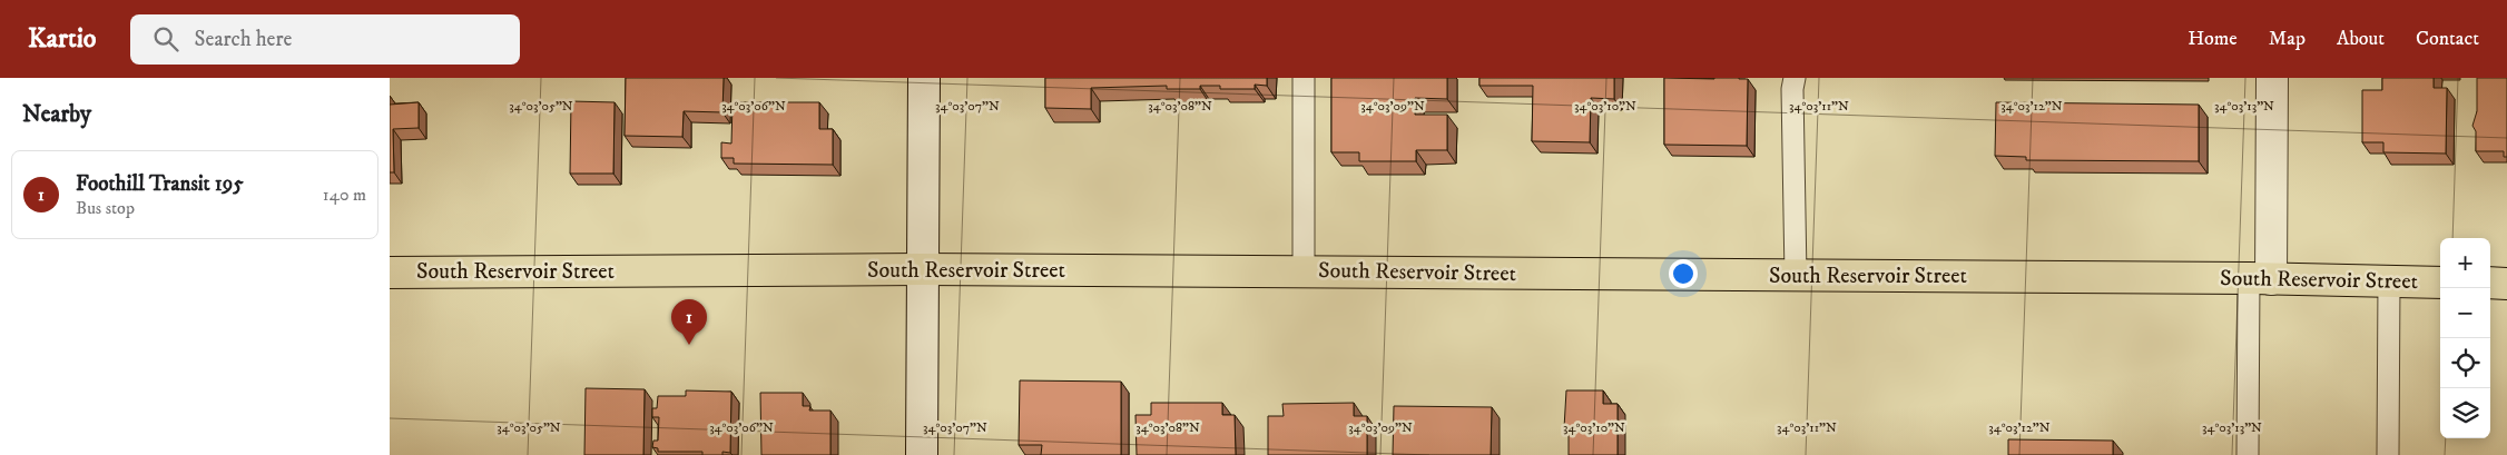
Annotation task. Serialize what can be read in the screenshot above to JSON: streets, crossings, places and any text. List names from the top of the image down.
{
  "streets": {
    "main road": ["South Reservoir Street"]
  },
  "page": {
    "header": "Kartio",
    "search": "Search here",
    "nav": [
      "Home",
      "Map",
      "About",
      "Contact"
    ],
    "heading": "Nearby",
    "list": [
      {
        "mark": "1",
        "name": "Foothill Transit 195",
        "note": "Bus stop",
        "value": "140 m"
      }
    ],
    "map_buttons": ["+", "−"],
    "pins": "1"
  },
  "coordinates": [
    "34°03'05\"N",
    "34°03'06\"N",
    "34°03'07\"N",
    "34°03'08\"N",
    "34°03'09\"N",
    "34°03'10\"N",
    "34°03'11\"N",
    "34°03'12\"N",
    "34°03'13\"N"
  ]
}
